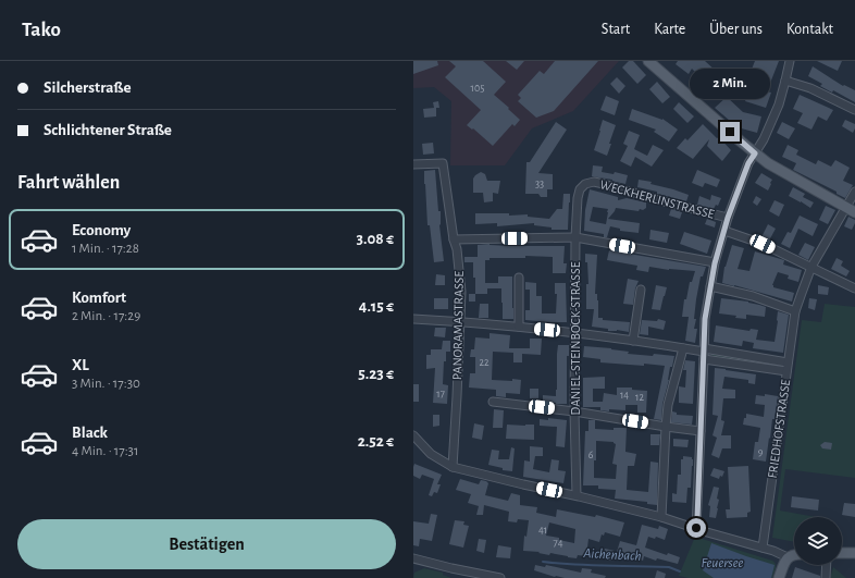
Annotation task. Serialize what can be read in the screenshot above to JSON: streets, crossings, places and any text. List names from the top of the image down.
{
  "streets": {
    "street": [
      "WECKHERLINSTRASSE",
      "PANORAMASTRASSE",
      "DANIEL-STEINBOCK-STRASSE",
      "FRIEDHOFSTRASSE"
    ]
  },
  "crossings": [
    ["WECKHERLINSTRASSE", "DANIEL-STEINBOCK-STRASSE"]
  ],
  "water": ["Aichenbach", "Feuersee"],
  "house_numbers": [
    "105",
    "33",
    "22",
    "17",
    "14",
    "12",
    "9",
    "6",
    "41",
    "74"
  ],
  "page": {
    "header": "Tako",
    "nav": [
      "Start",
      "Karte",
      "Über uns",
      "Kontakt"
    ],
    "banner": ["Silcherstraße", "Schlichtener Straße"],
    "bubble": "2 Min.",
    "heading": "Fahrt wählen",
    "list": [
      {
        "name": "Economy",
        "note": "1 Min. · 17:28",
        "value": "3.08 €"
      },
      {
        "name": "Komfort",
        "note": "2 Min. · 17:29",
        "value": "4.15 €"
      },
      {
        "name": "XL",
        "note": "3 Min. · 17:30",
        "value": "5.23 €"
      },
      {
        "name": "Black",
        "note": "4 Min. · 17:31",
        "value": "2.52 €"
      }
    ],
    "buttons": "Bestätigen"
  }
}
